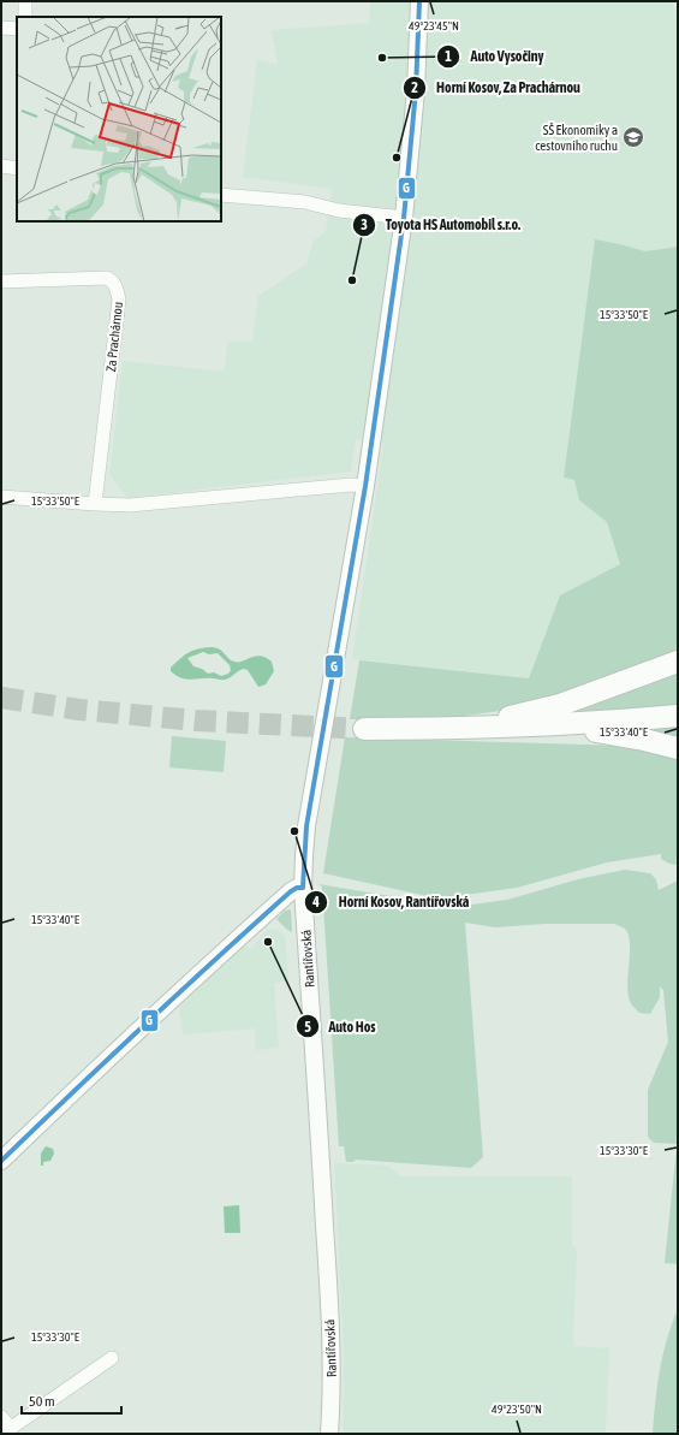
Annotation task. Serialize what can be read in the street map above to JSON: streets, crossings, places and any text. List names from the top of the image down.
{
  "streets": {
    "street": ["Za Prachárnou", "Rantířovská"]
  },
  "places": {
    "other": [
      "Auto Vysočiny",
      "Horní Kosov, Za Prachárnou",
      "Toyota HS Automobil s.r.o.",
      "Horní Kosov, Rantířovská",
      "Auto Hos"
    ],
    "school or university": ["SŠ Ekonomiky a cestovního ruchu"]
  },
  "lines": ["transit line G"],
  "scale_bar": "50 m",
  "coordinates": [
    "49°23'45\"N",
    "15°33'50\"E",
    "15°33'40\"E",
    "15°33'30\"E",
    "49°23'50\"N"
  ]
}
